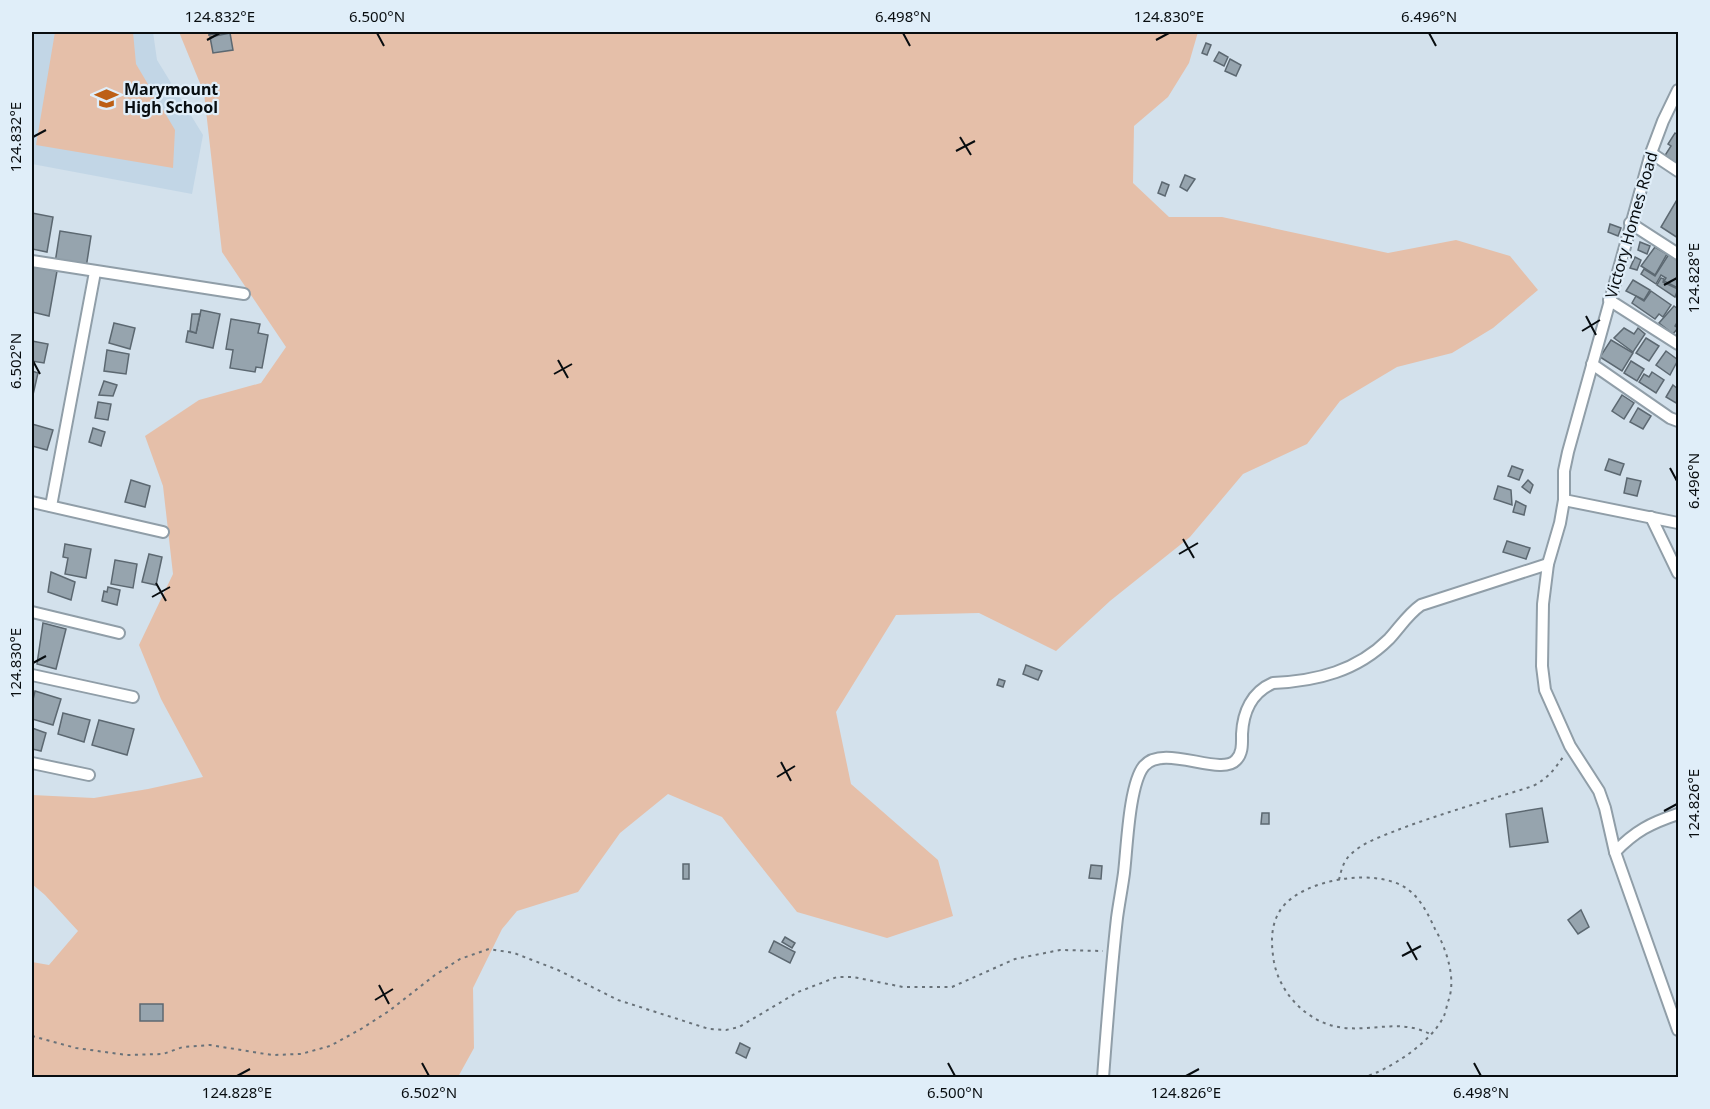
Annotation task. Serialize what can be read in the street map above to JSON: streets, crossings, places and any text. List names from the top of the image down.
{
  "streets": {
    "street": ["Victory Homes Road"]
  },
  "places": {
    "school or university": ["Marymount High School"]
  },
  "coordinates": [
    "124.832°E",
    "6.500°N",
    "6.498°N",
    "124.830°E",
    "6.496°N",
    "124.828°E",
    "6.502°N",
    "124.826°E"
  ]
}
